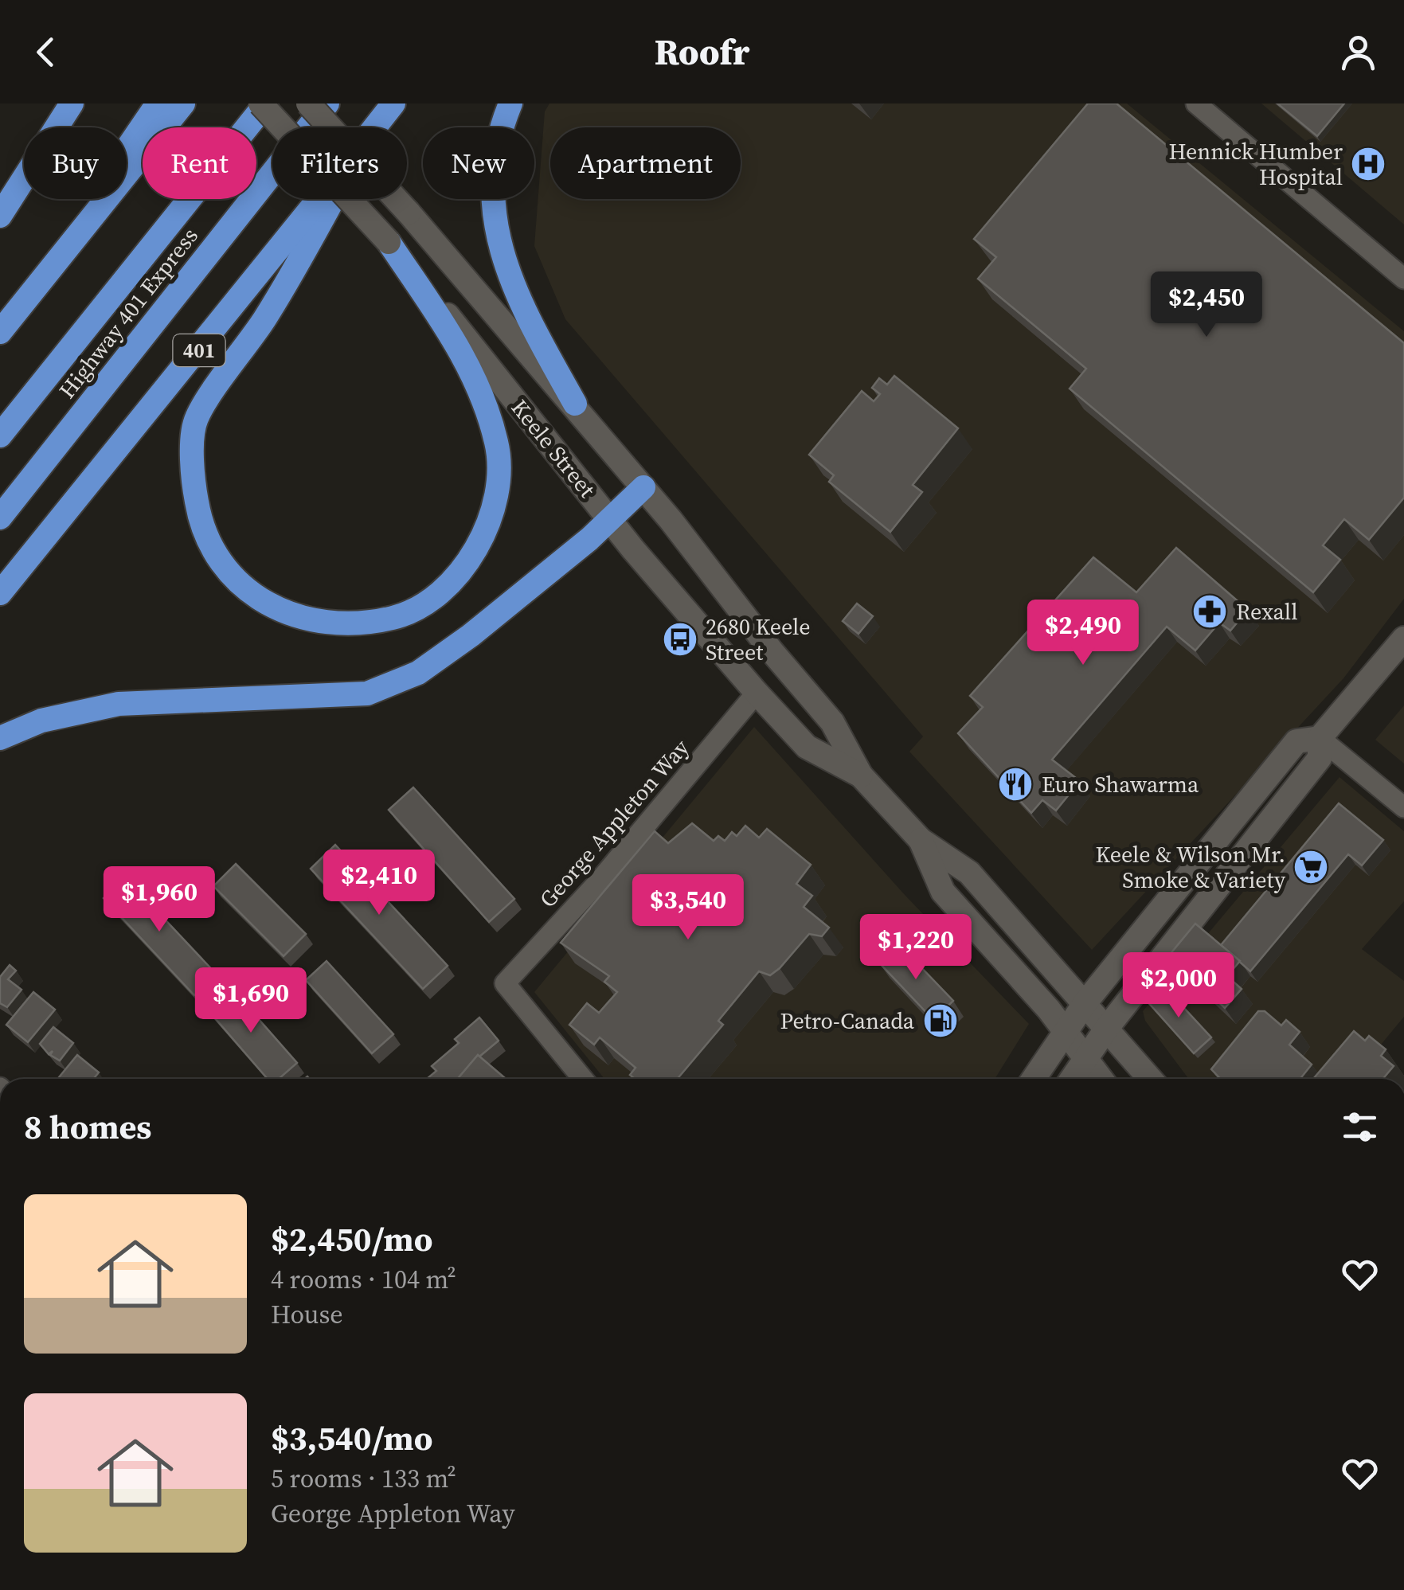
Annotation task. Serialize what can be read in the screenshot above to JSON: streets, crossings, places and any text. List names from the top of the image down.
{
  "streets": {
    "highway": ["Highway 401 Express", "401"],
    "main road": ["Keele Street"],
    "street": ["George Appleton Way"]
  },
  "crossings": [
    ["Highway 401 Express", "Keele Street"],
    ["Keele Street", "George Appleton Way"]
  ],
  "places": {
    "hospital": ["Hennick Humber Hospital"],
    "pharmacy": ["Rexall"],
    "bus stop": ["2680 Keele Street"],
    "restaurant": ["Euro Shawarma"],
    "supermarket": ["Keele & Wilson Mr. Smoke & Variety"],
    "fuel station": ["Petro-Canada"]
  },
  "page": {
    "header": "Roofr",
    "chip": [
      "Buy",
      "Rent",
      "Filters",
      "New",
      "Apartment"
    ],
    "price": [
      "$2,450",
      "$2,490",
      "$2,410",
      "$1,960",
      "$3,540",
      "$1,220",
      "$2,000",
      "$1,690"
    ],
    "heading": "8 homes",
    "list": [
      {
        "name": "$2,450/mo",
        "note": "4 rooms · 104 m² · House"
      },
      {
        "name": "$3,540/mo",
        "note": "5 rooms · 133 m² · George Appleton Way"
      }
    ]
  }
}
